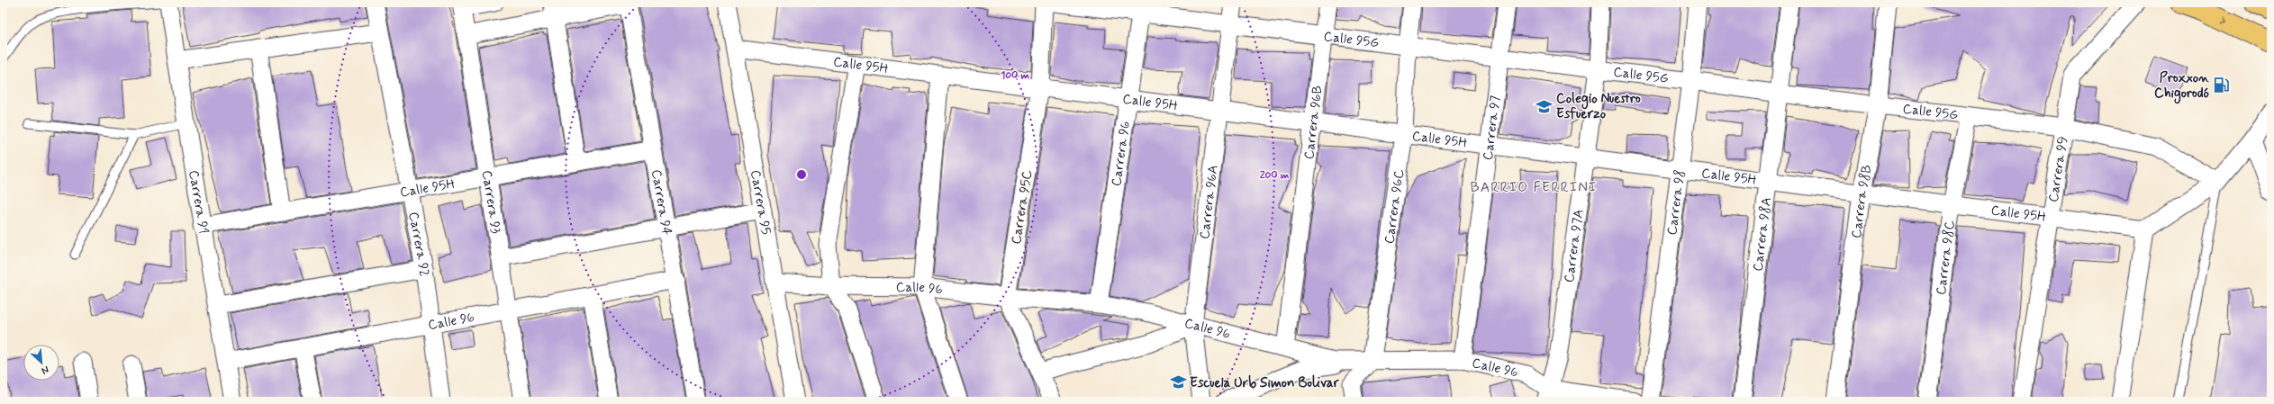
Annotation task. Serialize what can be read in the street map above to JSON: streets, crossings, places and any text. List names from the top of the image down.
{
  "streets": {
    "street": [
      "Calle 95G",
      "Calle 95H",
      "Carrera 96B",
      "Carrera 97",
      "Carrera 96",
      "Carrera 99",
      "Carrera 93",
      "Carrera 94",
      "Carrera 96A",
      "Carrera 98B",
      "Carrera 91",
      "Carrera 95",
      "Carrera 98",
      "Carrera 96C",
      "Carrera 95C",
      "Carrera 98A",
      "Carrera 92",
      "Carrera 97A",
      "Carrera 98C",
      "Calle 96"
    ]
  },
  "crossings": [
    ["Calle 95G", "Carrera 96B"],
    ["Calle 95G", "Carrera 97"],
    ["Calle 95G", "Carrera 96"],
    ["Calle 95G", "Carrera 99"],
    ["Calle 95G", "Carrera 96A"],
    ["Calle 95G", "Carrera 98B"],
    ["Calle 95G", "Carrera 98"],
    ["Calle 95G", "Carrera 96C"],
    ["Calle 95G", "Carrera 98A"],
    ["Calle 95G", "Carrera 97A"],
    ["Calle 95G", "Carrera 98C"],
    ["Calle 95H", "Carrera 96B"],
    ["Calle 95H", "Carrera 97"],
    ["Calle 95H", "Carrera 96"],
    ["Calle 95H", "Carrera 99"],
    ["Calle 95H", "Carrera 93"],
    ["Calle 95H", "Carrera 94"],
    ["Calle 95H", "Carrera 96A"],
    ["Calle 95H", "Carrera 98B"],
    ["Calle 95H", "Carrera 91"],
    ["Calle 95H", "Carrera 95"],
    ["Calle 95H", "Carrera 98"],
    ["Calle 95H", "Carrera 96C"],
    ["Calle 95H", "Carrera 95C"],
    ["Calle 95H", "Carrera 98A"],
    ["Calle 95H", "Carrera 92"],
    ["Calle 95H", "Carrera 97A"],
    ["Calle 95H", "Carrera 98C"],
    ["Carrera 96B", "Calle 96"],
    ["Carrera 97", "Calle 96"],
    ["Carrera 96", "Calle 96"],
    ["Carrera 93", "Calle 96"],
    ["Carrera 94", "Calle 96"],
    ["Carrera 96A", "Calle 96"],
    ["Carrera 91", "Calle 96"],
    ["Carrera 95", "Calle 96"],
    ["Carrera 96C", "Calle 96"],
    ["Carrera 95C", "Calle 96"],
    ["Carrera 92", "Calle 96"],
    ["Carrera 97A", "Calle 96"]
  ],
  "districts": ["BARRIO FERRINI"],
  "places": {
    "fuel station": ["Proxxon Chigorodó"],
    "school or university": ["Colegio Nuestro Esfuerzo", "Escuela Urb Simon Bolivar"]
  },
  "north": "bottom right",
  "rings": ["100 m", "200 m"]
}
